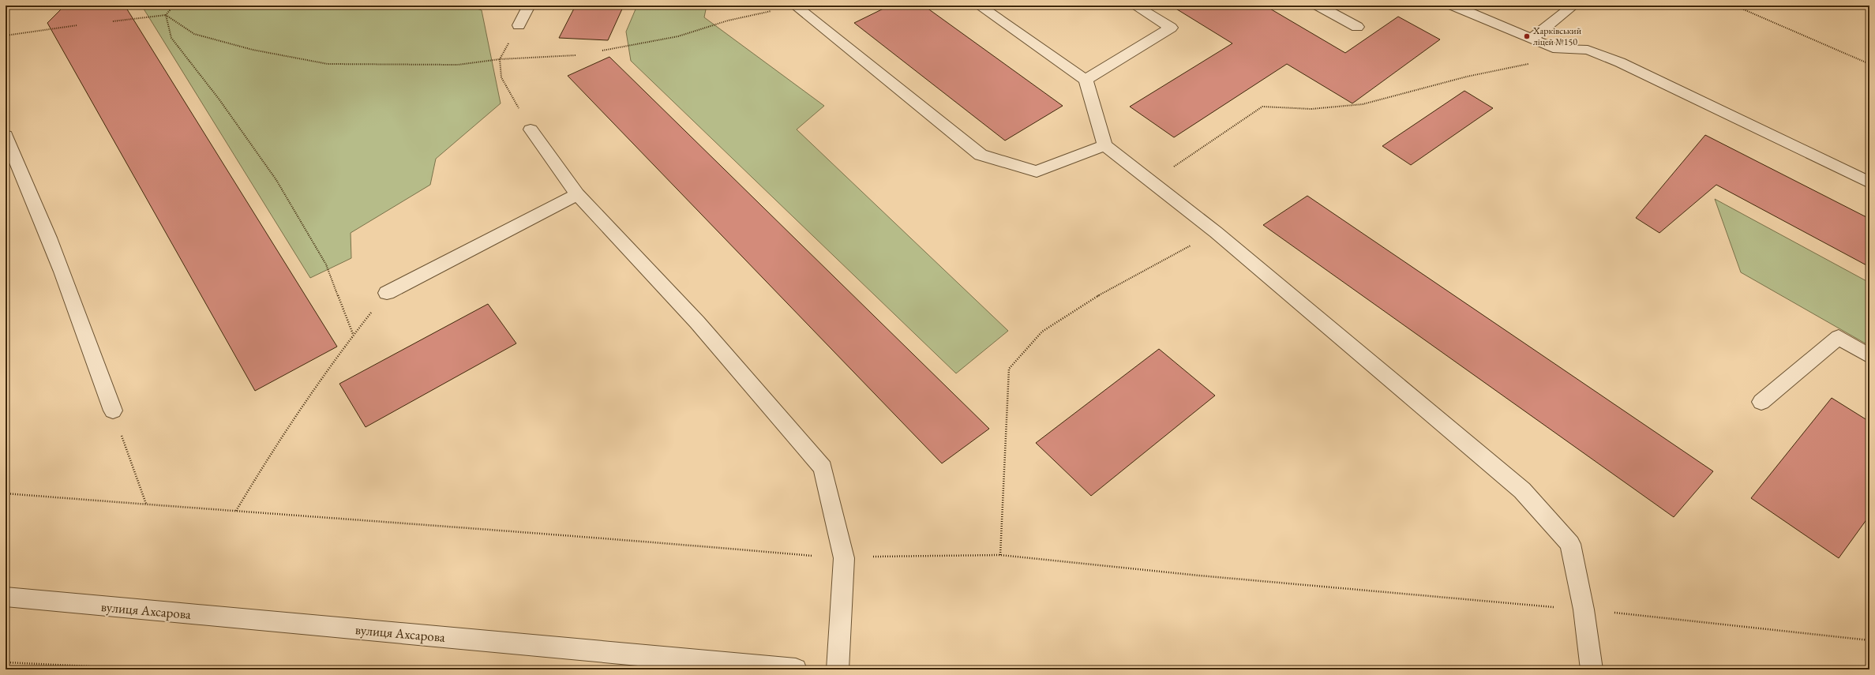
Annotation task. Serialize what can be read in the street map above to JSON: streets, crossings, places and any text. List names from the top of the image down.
{
  "streets": {
    "street": ["вулиця Ахсарова"]
  },
  "places": ["Харківський ліцей №150"]
}
